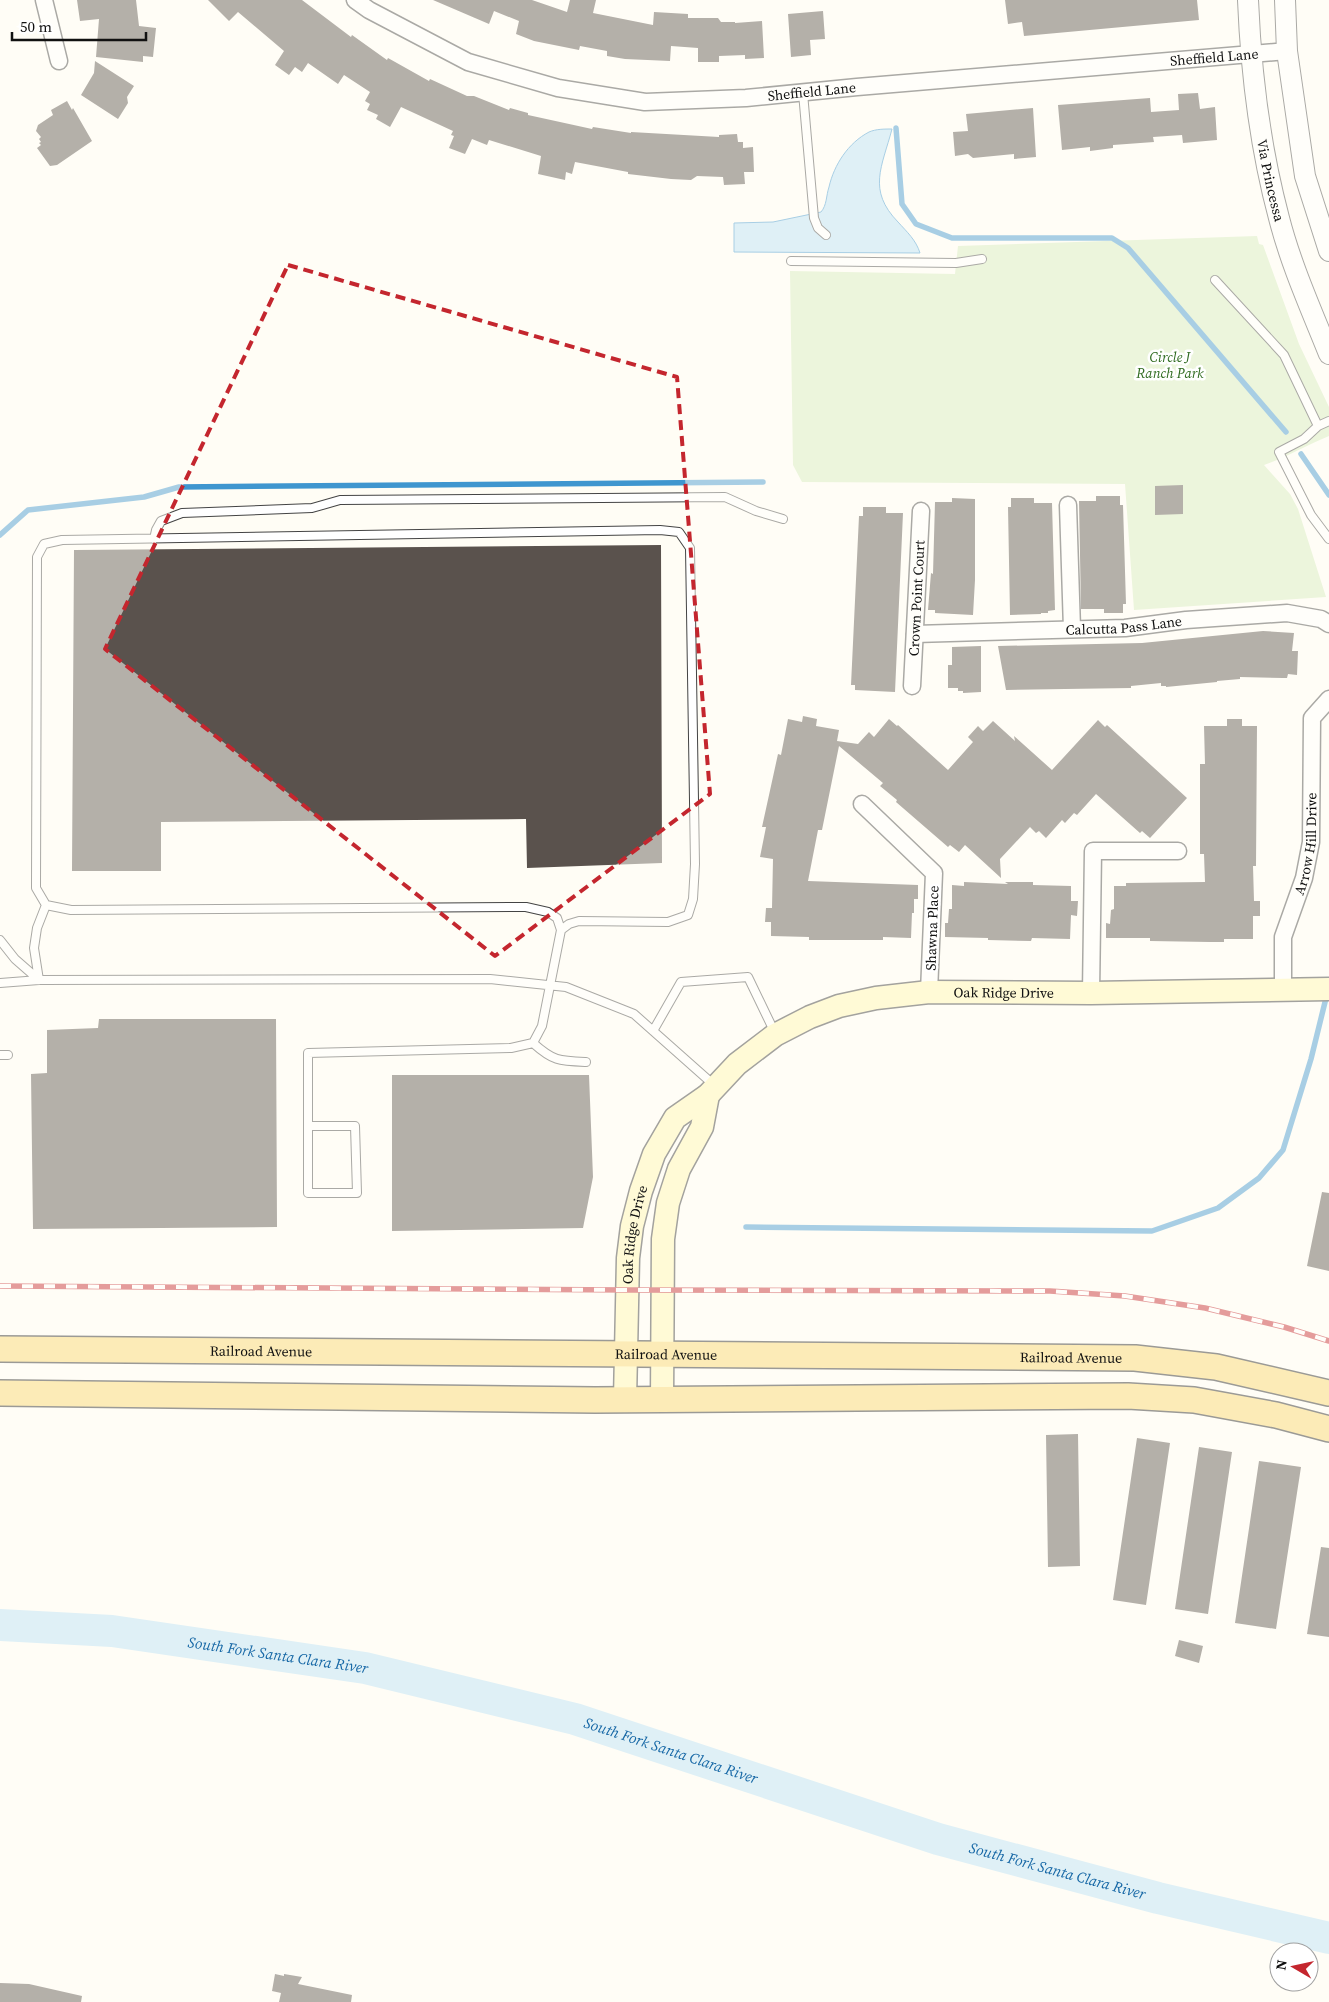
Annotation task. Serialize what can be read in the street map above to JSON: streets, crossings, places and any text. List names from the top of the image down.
{
  "streets": {
    "main road": ["Oak Ridge Drive", "Railroad Avenue"],
    "street": [
      "Sheffield Lane",
      "Via Princessa",
      "Crown Point Court",
      "Calcutta Pass Lane",
      "Arrow Hill Drive",
      "Shawna Place"
    ]
  },
  "crossings": [
    ["Sheffield Lane", "Via Princessa"],
    ["Crown Point Court", "Calcutta Pass Lane"],
    ["Arrow Hill Drive", "Oak Ridge Drive"],
    ["Shawna Place", "Oak Ridge Drive"],
    ["Oak Ridge Drive", "Railroad Avenue"]
  ],
  "water": ["South Fork Santa Clara River"],
  "parks": ["Circle J Ranch Park"],
  "scale_bar": "50 m",
  "north": "left"
}
